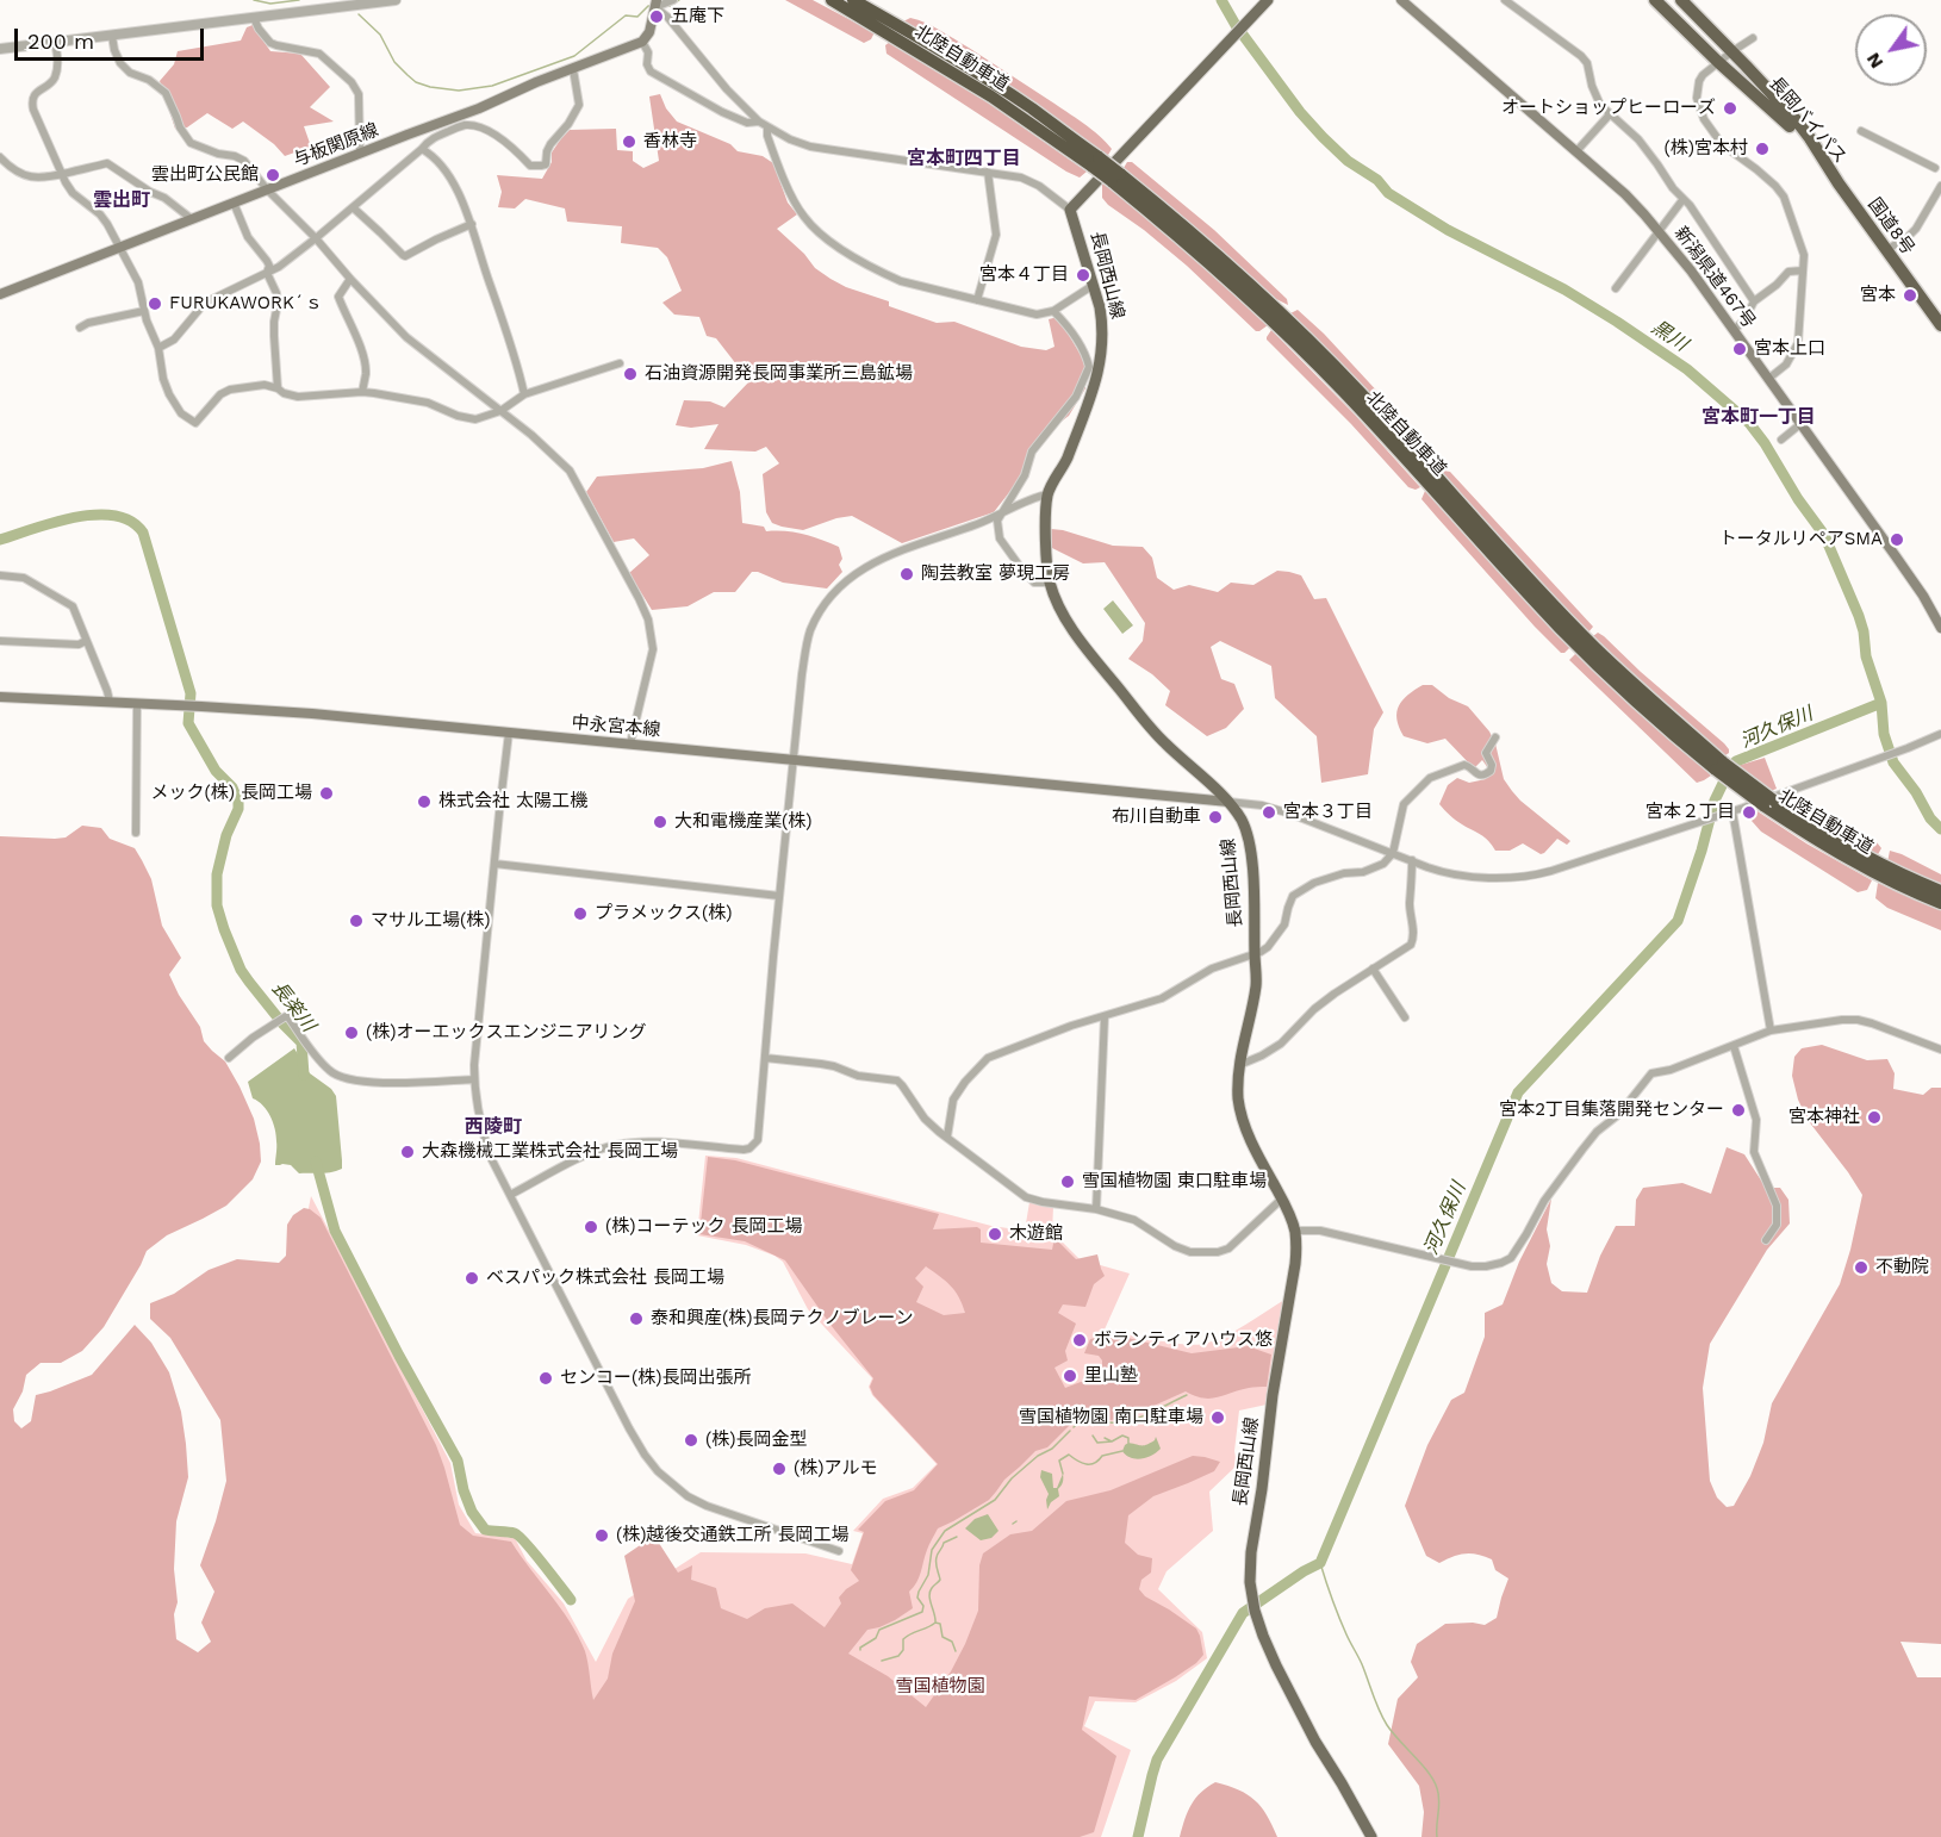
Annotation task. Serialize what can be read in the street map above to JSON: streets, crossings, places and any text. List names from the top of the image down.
{
  "streets": {
    "highway": ["北陸自動車道", "長岡バイパス", "国道8号"],
    "main road": [
      "与板関原線",
      "長岡西山線",
      "新潟県道467号",
      "中永宮本線"
    ]
  },
  "crossings": [
    ["長岡バイパス", "国道8号"],
    ["長岡西山線", "中永宮本線"]
  ],
  "districts": [
    "宮本町四丁目",
    "雲出町",
    "宮本町一丁目",
    "西陵町"
  ],
  "water": ["黒川", "河久保川", "長楽川"],
  "parks": ["雪国植物園"],
  "places": [
    "五庵下",
    "オートショップヒーローズ",
    "香林寺",
    "(株)宮本村",
    "雲出町公民館",
    "宮本４丁目",
    "宮本",
    "FURUKAWORK´ｓ",
    "宮本上口",
    "石油資源開発長岡事業所三島鉱場",
    "トータルリペアSMA",
    "陶芸教室 夢現工房",
    "メック(株) 長岡工場",
    "株式会社 太陽工機",
    "宮本３丁目",
    "宮本２丁目",
    "布川自動車",
    "大和電機産業(株)",
    "プラメックス(株)",
    "マサル工場(株)",
    "(株)オーエックスエンジニアリング",
    "宮本2丁目集落開発センター",
    "宮本神社",
    "大森機械工業株式会社 長岡工場",
    "雪国植物園 東口駐車場",
    "(株)コーテック 長岡工場",
    "木遊館",
    "不動院",
    "ベスパック株式会社 長岡工場",
    "泰和興産(株)長岡テクノブレーン",
    "ボランティアハウス悠",
    "里山塾",
    "センコー(株)長岡出張所",
    "雪国植物園 南口駐車場",
    "(株)長岡金型",
    "(株)アルモ",
    "(株)越後交通鉄工所 長岡工場"
  ],
  "scale_bar": "200 m",
  "north": "bottom left"
}
